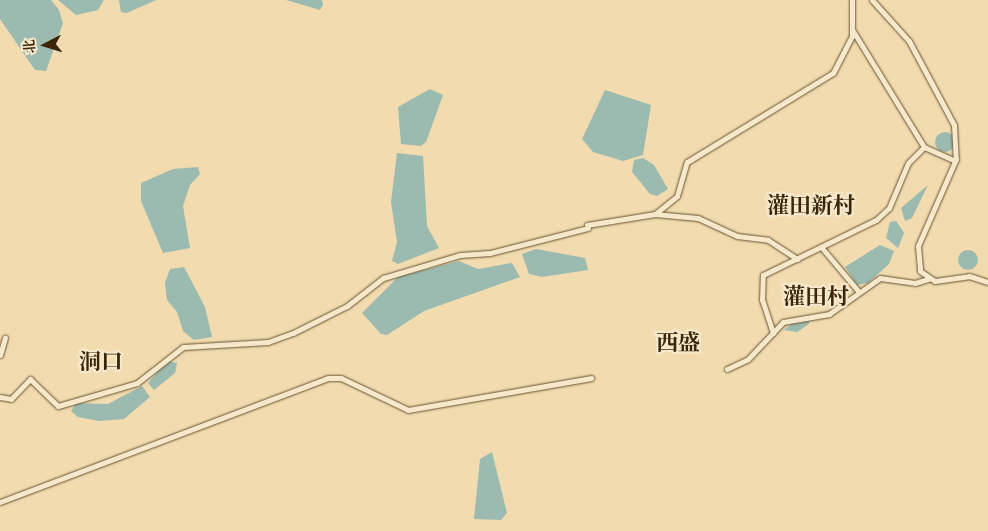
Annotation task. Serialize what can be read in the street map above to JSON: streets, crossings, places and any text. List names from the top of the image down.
{
  "districts": [
    "灌田新村",
    "灌田村",
    "西盛",
    "洞口"
  ],
  "north": "left"
}
